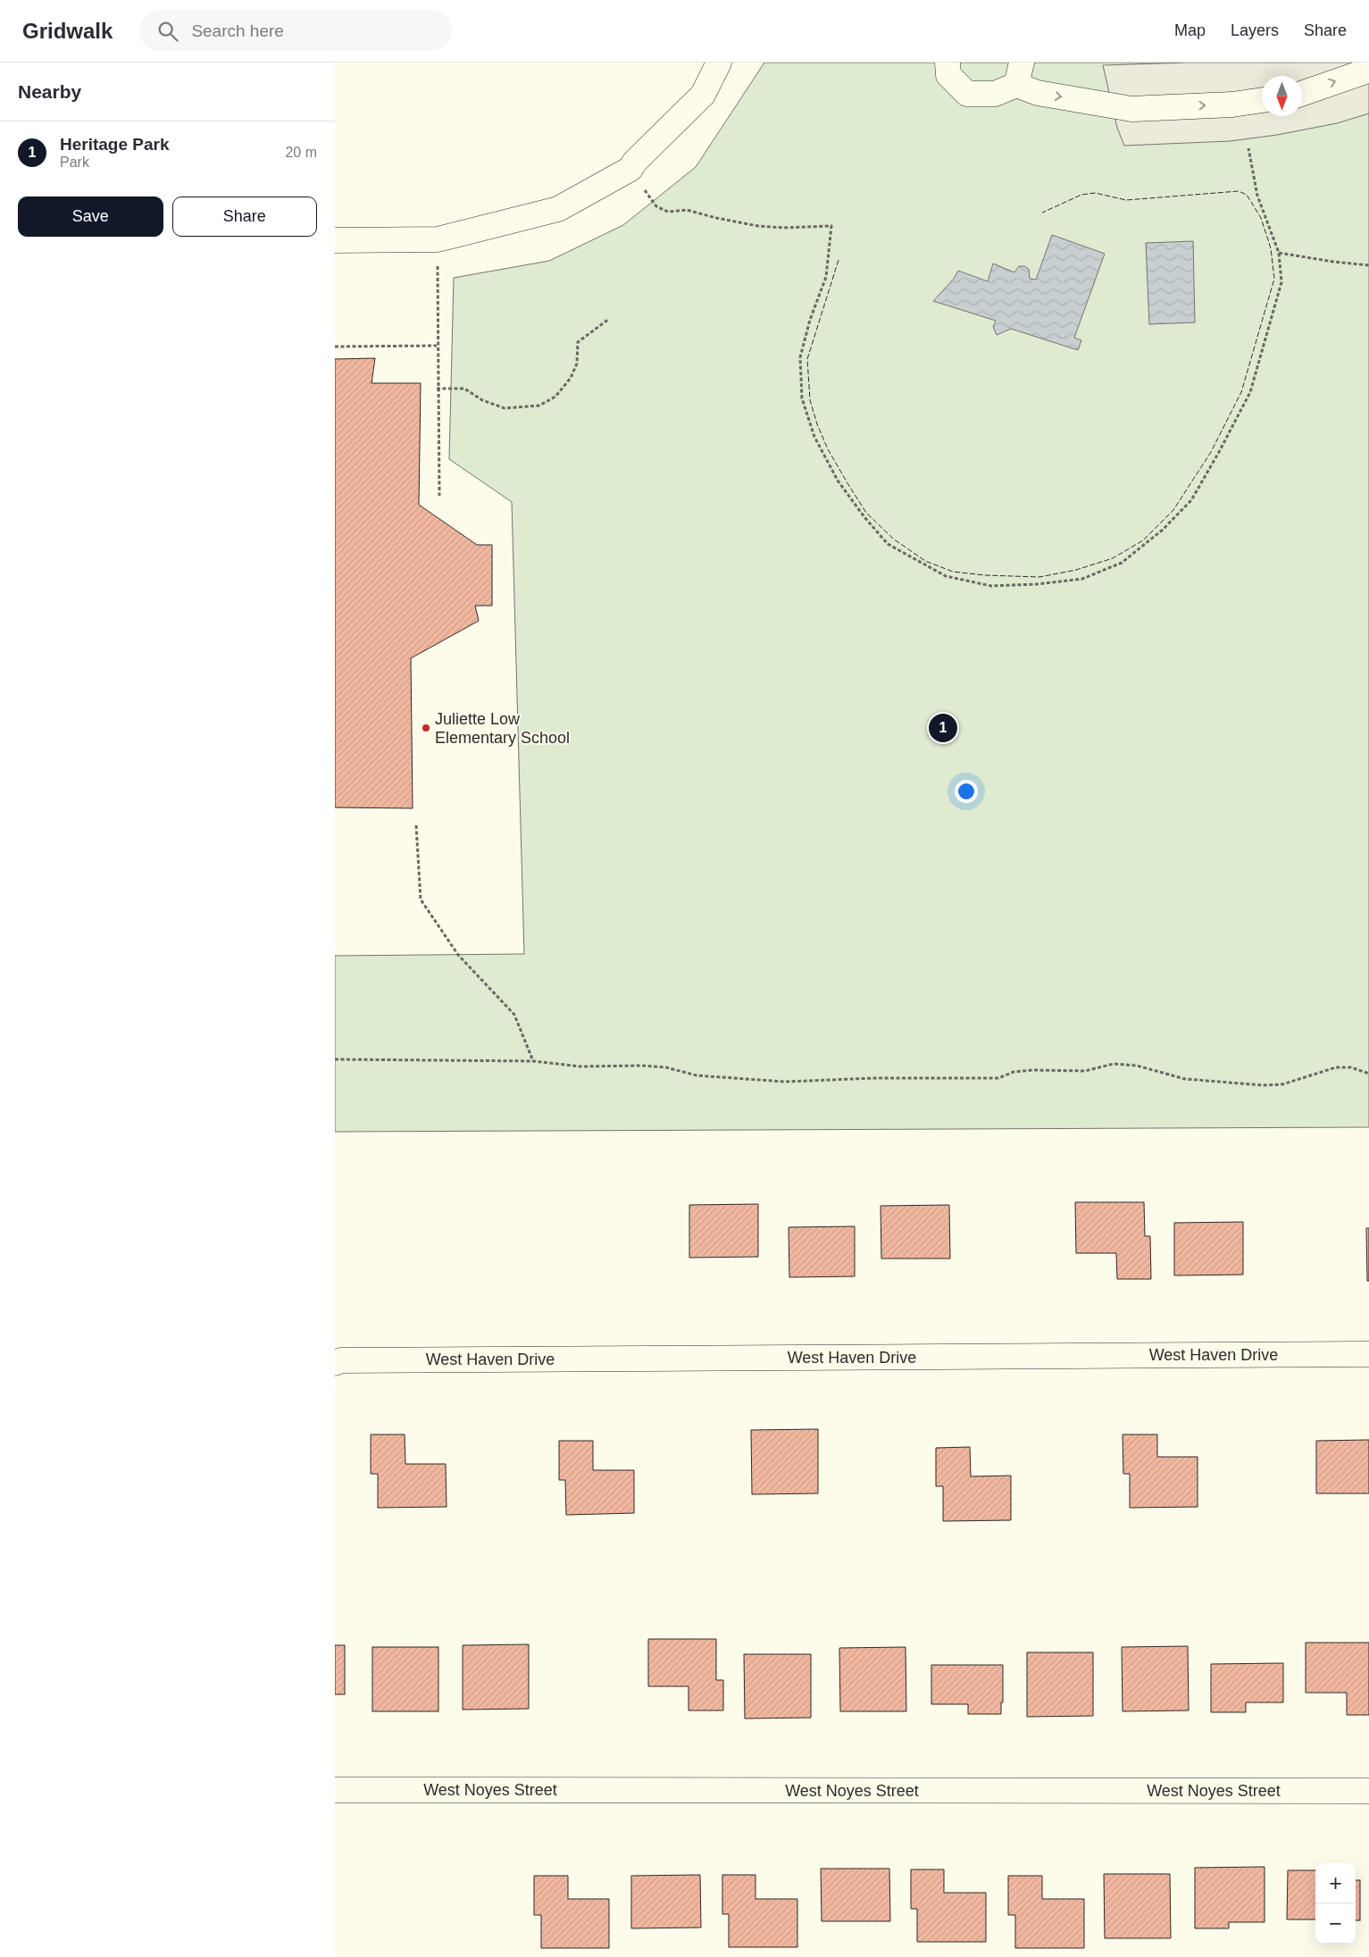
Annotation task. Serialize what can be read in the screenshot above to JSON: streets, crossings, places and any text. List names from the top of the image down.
{
  "streets": {
    "street": ["West Haven Drive", "West Noyes Street"]
  },
  "places": ["Juliette Low Elementary School"],
  "north": "bottom",
  "page": {
    "header": "Gridwalk",
    "search": "Search here",
    "nav": ["Map", "Layers", "Share"],
    "heading": "Nearby",
    "list": [
      {
        "mark": "1",
        "name": "Heritage Park",
        "note": "Park",
        "value": "20 m"
      }
    ],
    "buttons": ["Save", "Share"],
    "pins": "1",
    "map_buttons": ["+", "−"]
  }
}
